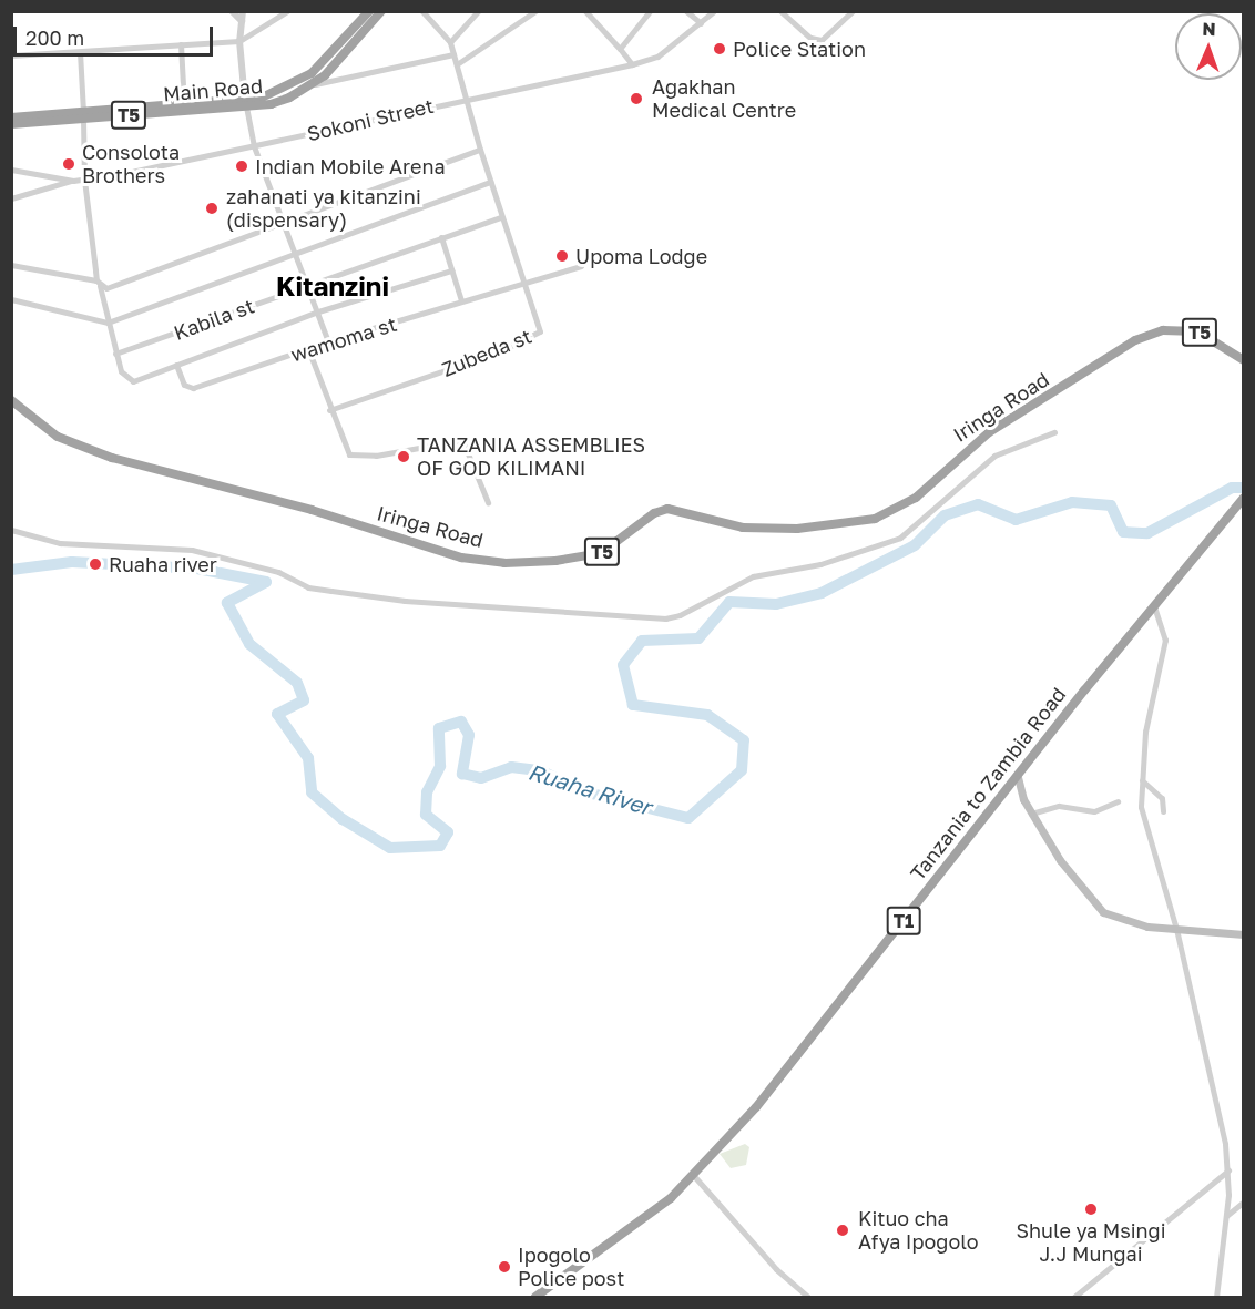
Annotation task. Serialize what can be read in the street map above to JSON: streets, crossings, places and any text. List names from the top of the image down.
{
  "streets": {
    "highway": [
      "Main Road",
      "T5",
      "Iringa Road",
      "Tanzania to Zambia Road",
      "T1"
    ],
    "street": [
      "Sokoni Street",
      "Kabila st",
      "wamoma st",
      "Zubeda st"
    ]
  },
  "crossings": [
    ["Main Road", "T5"],
    ["Sokoni Street", "Zubeda st"],
    ["Kabila st", "Zubeda st"],
    ["wamoma st", "Zubeda st"]
  ],
  "districts": ["Kitanzini"],
  "water": ["Ruaha River"],
  "places": [
    "Police Station",
    "Agakhan Medical Centre",
    "Consolota Brothers",
    "Indian Mobile Arena",
    "zahanati ya kitanzini (dispensary)",
    "Upoma Lodge",
    "TANZANIA ASSEMBLIES OF GOD KILIMANI",
    "Ruaha river",
    "Shule ya Msingi J.J Mungai",
    "Kituo cha Afya Ipogolo",
    "Ipogolo Police post"
  ],
  "scale_bar": "200 m",
  "north": "top"
}
